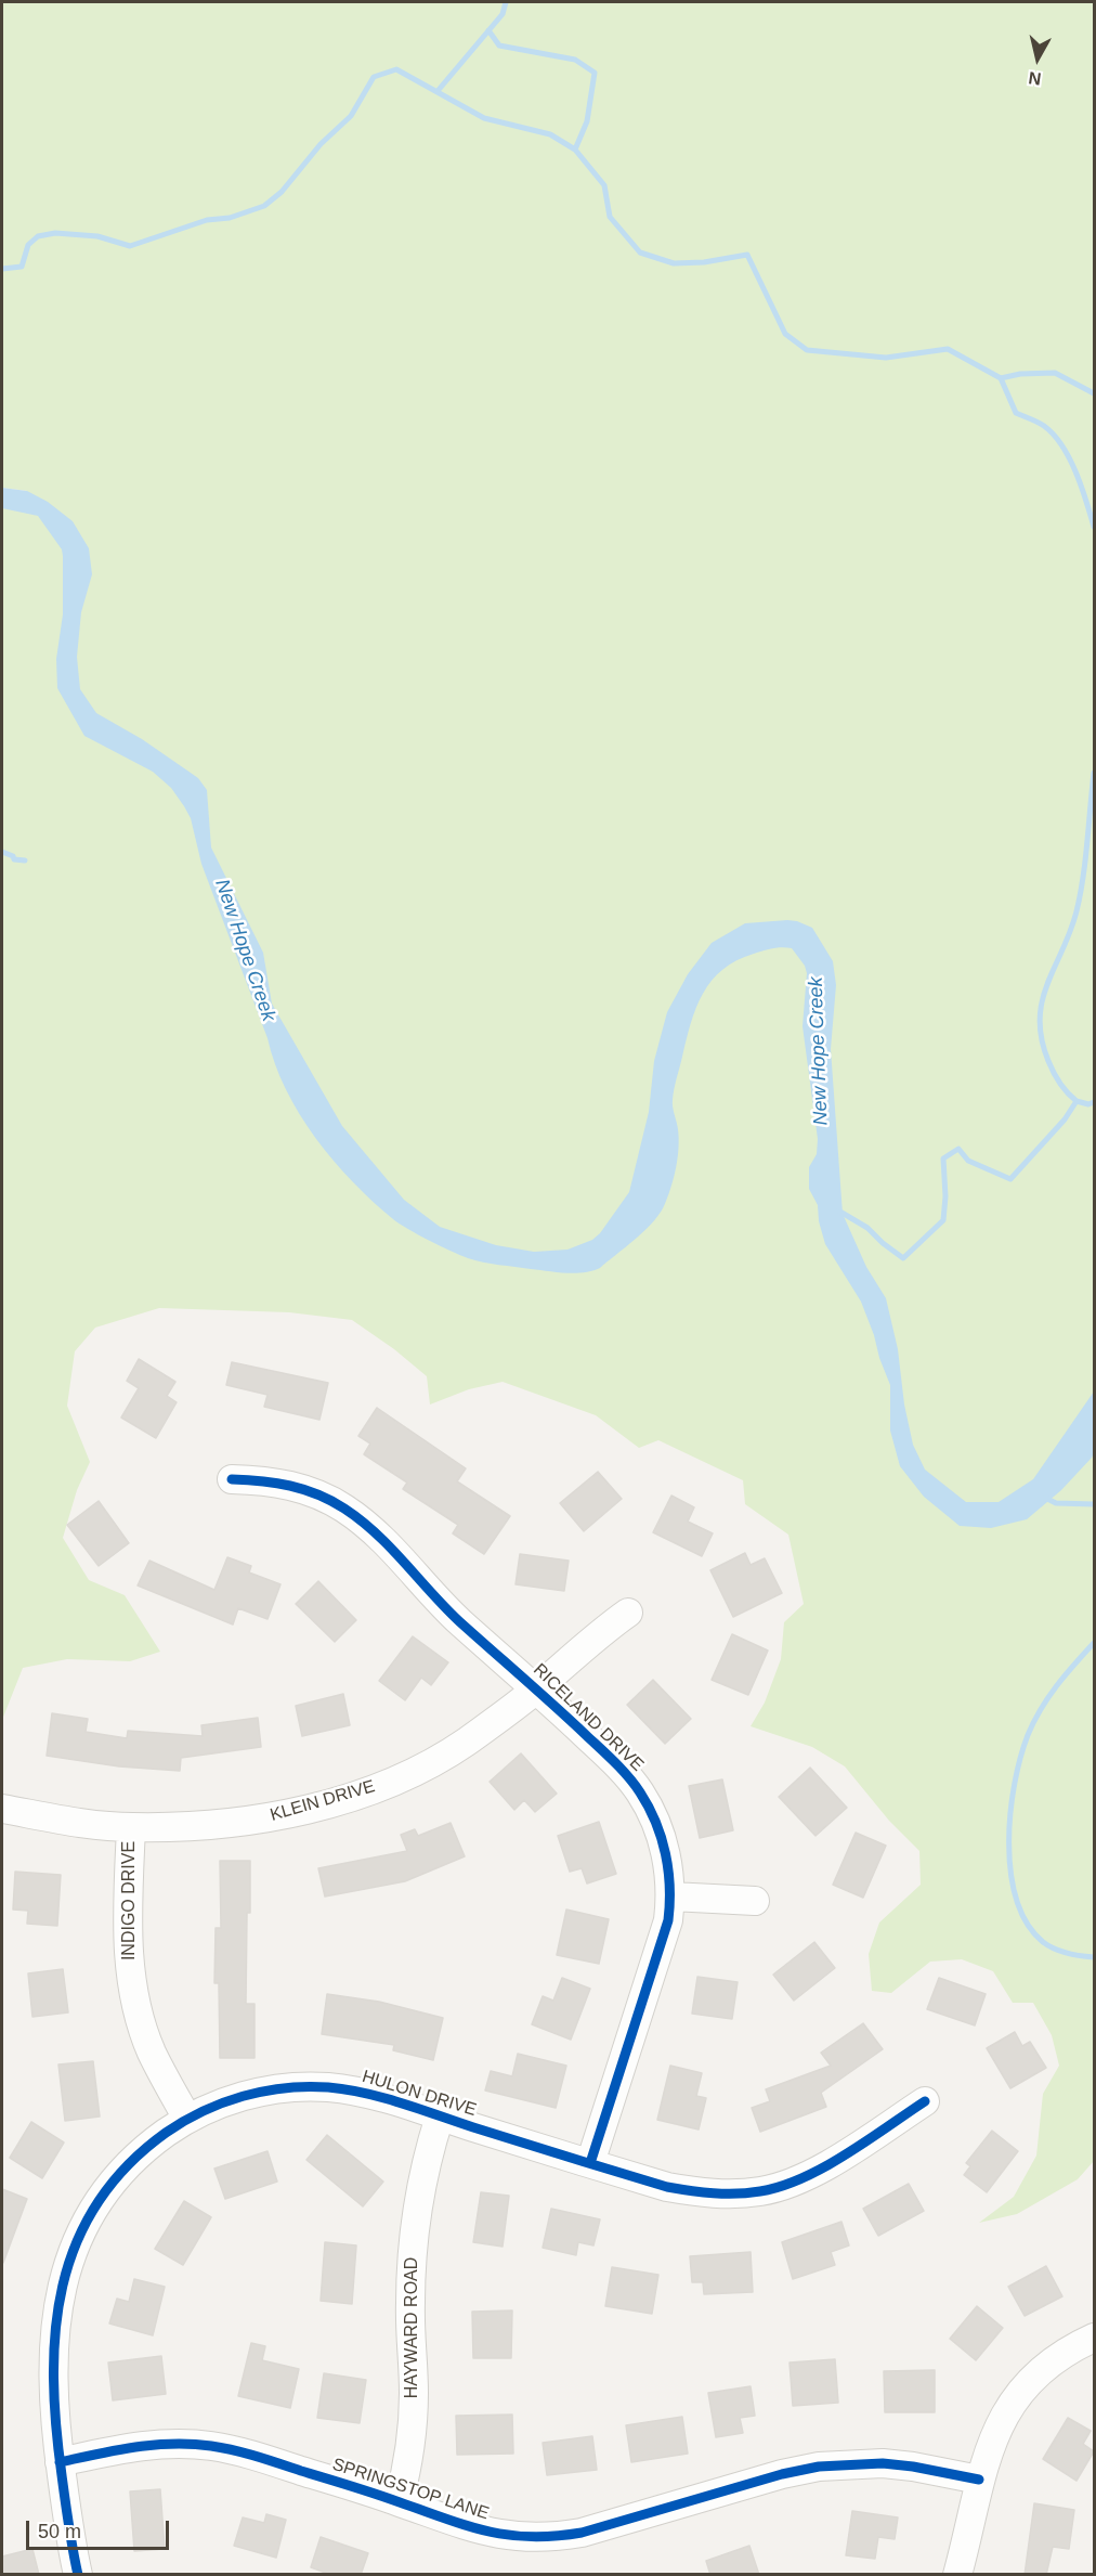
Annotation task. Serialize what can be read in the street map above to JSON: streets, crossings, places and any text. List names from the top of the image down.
{
  "streets": {
    "street": [
      "RICELAND DRIVE",
      "KLEIN DRIVE",
      "INDIGO DRIVE",
      "HULON DRIVE",
      "HAYWARD ROAD",
      "SPRINGSTOP LANE"
    ]
  },
  "crossings": [
    ["RICELAND DRIVE", "KLEIN DRIVE"],
    ["RICELAND DRIVE", "HULON DRIVE"],
    ["KLEIN DRIVE", "INDIGO DRIVE"],
    ["INDIGO DRIVE", "HULON DRIVE"],
    ["HULON DRIVE", "HAYWARD ROAD"],
    ["HULON DRIVE", "SPRINGSTOP LANE"],
    ["HAYWARD ROAD", "SPRINGSTOP LANE"]
  ],
  "water": ["New Hope Creek"],
  "scale_bar": "50 m",
  "north": "bottom"
}
